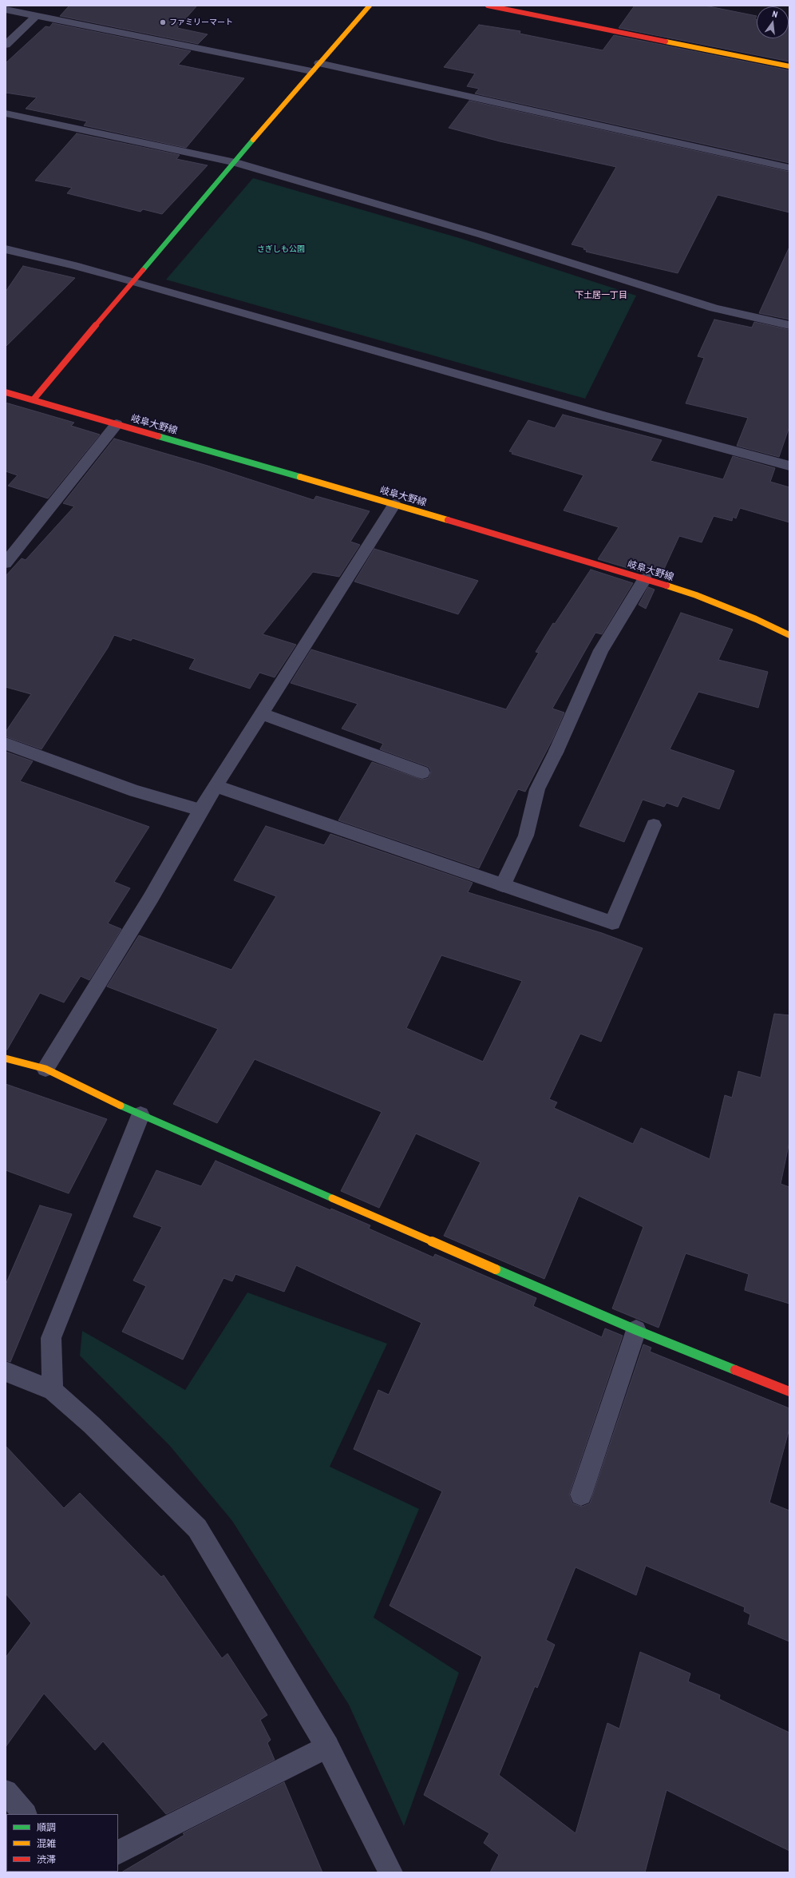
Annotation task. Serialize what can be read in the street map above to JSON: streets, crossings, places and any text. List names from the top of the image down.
{
  "streets": {
    "street": ["岐阜大野線"]
  },
  "districts": ["下土居一丁目"],
  "parks": ["さぎしも公園"],
  "places": ["ファミリーマート"],
  "legend": ["順調", "混雑", "渋滞"],
  "north": "top"
}
